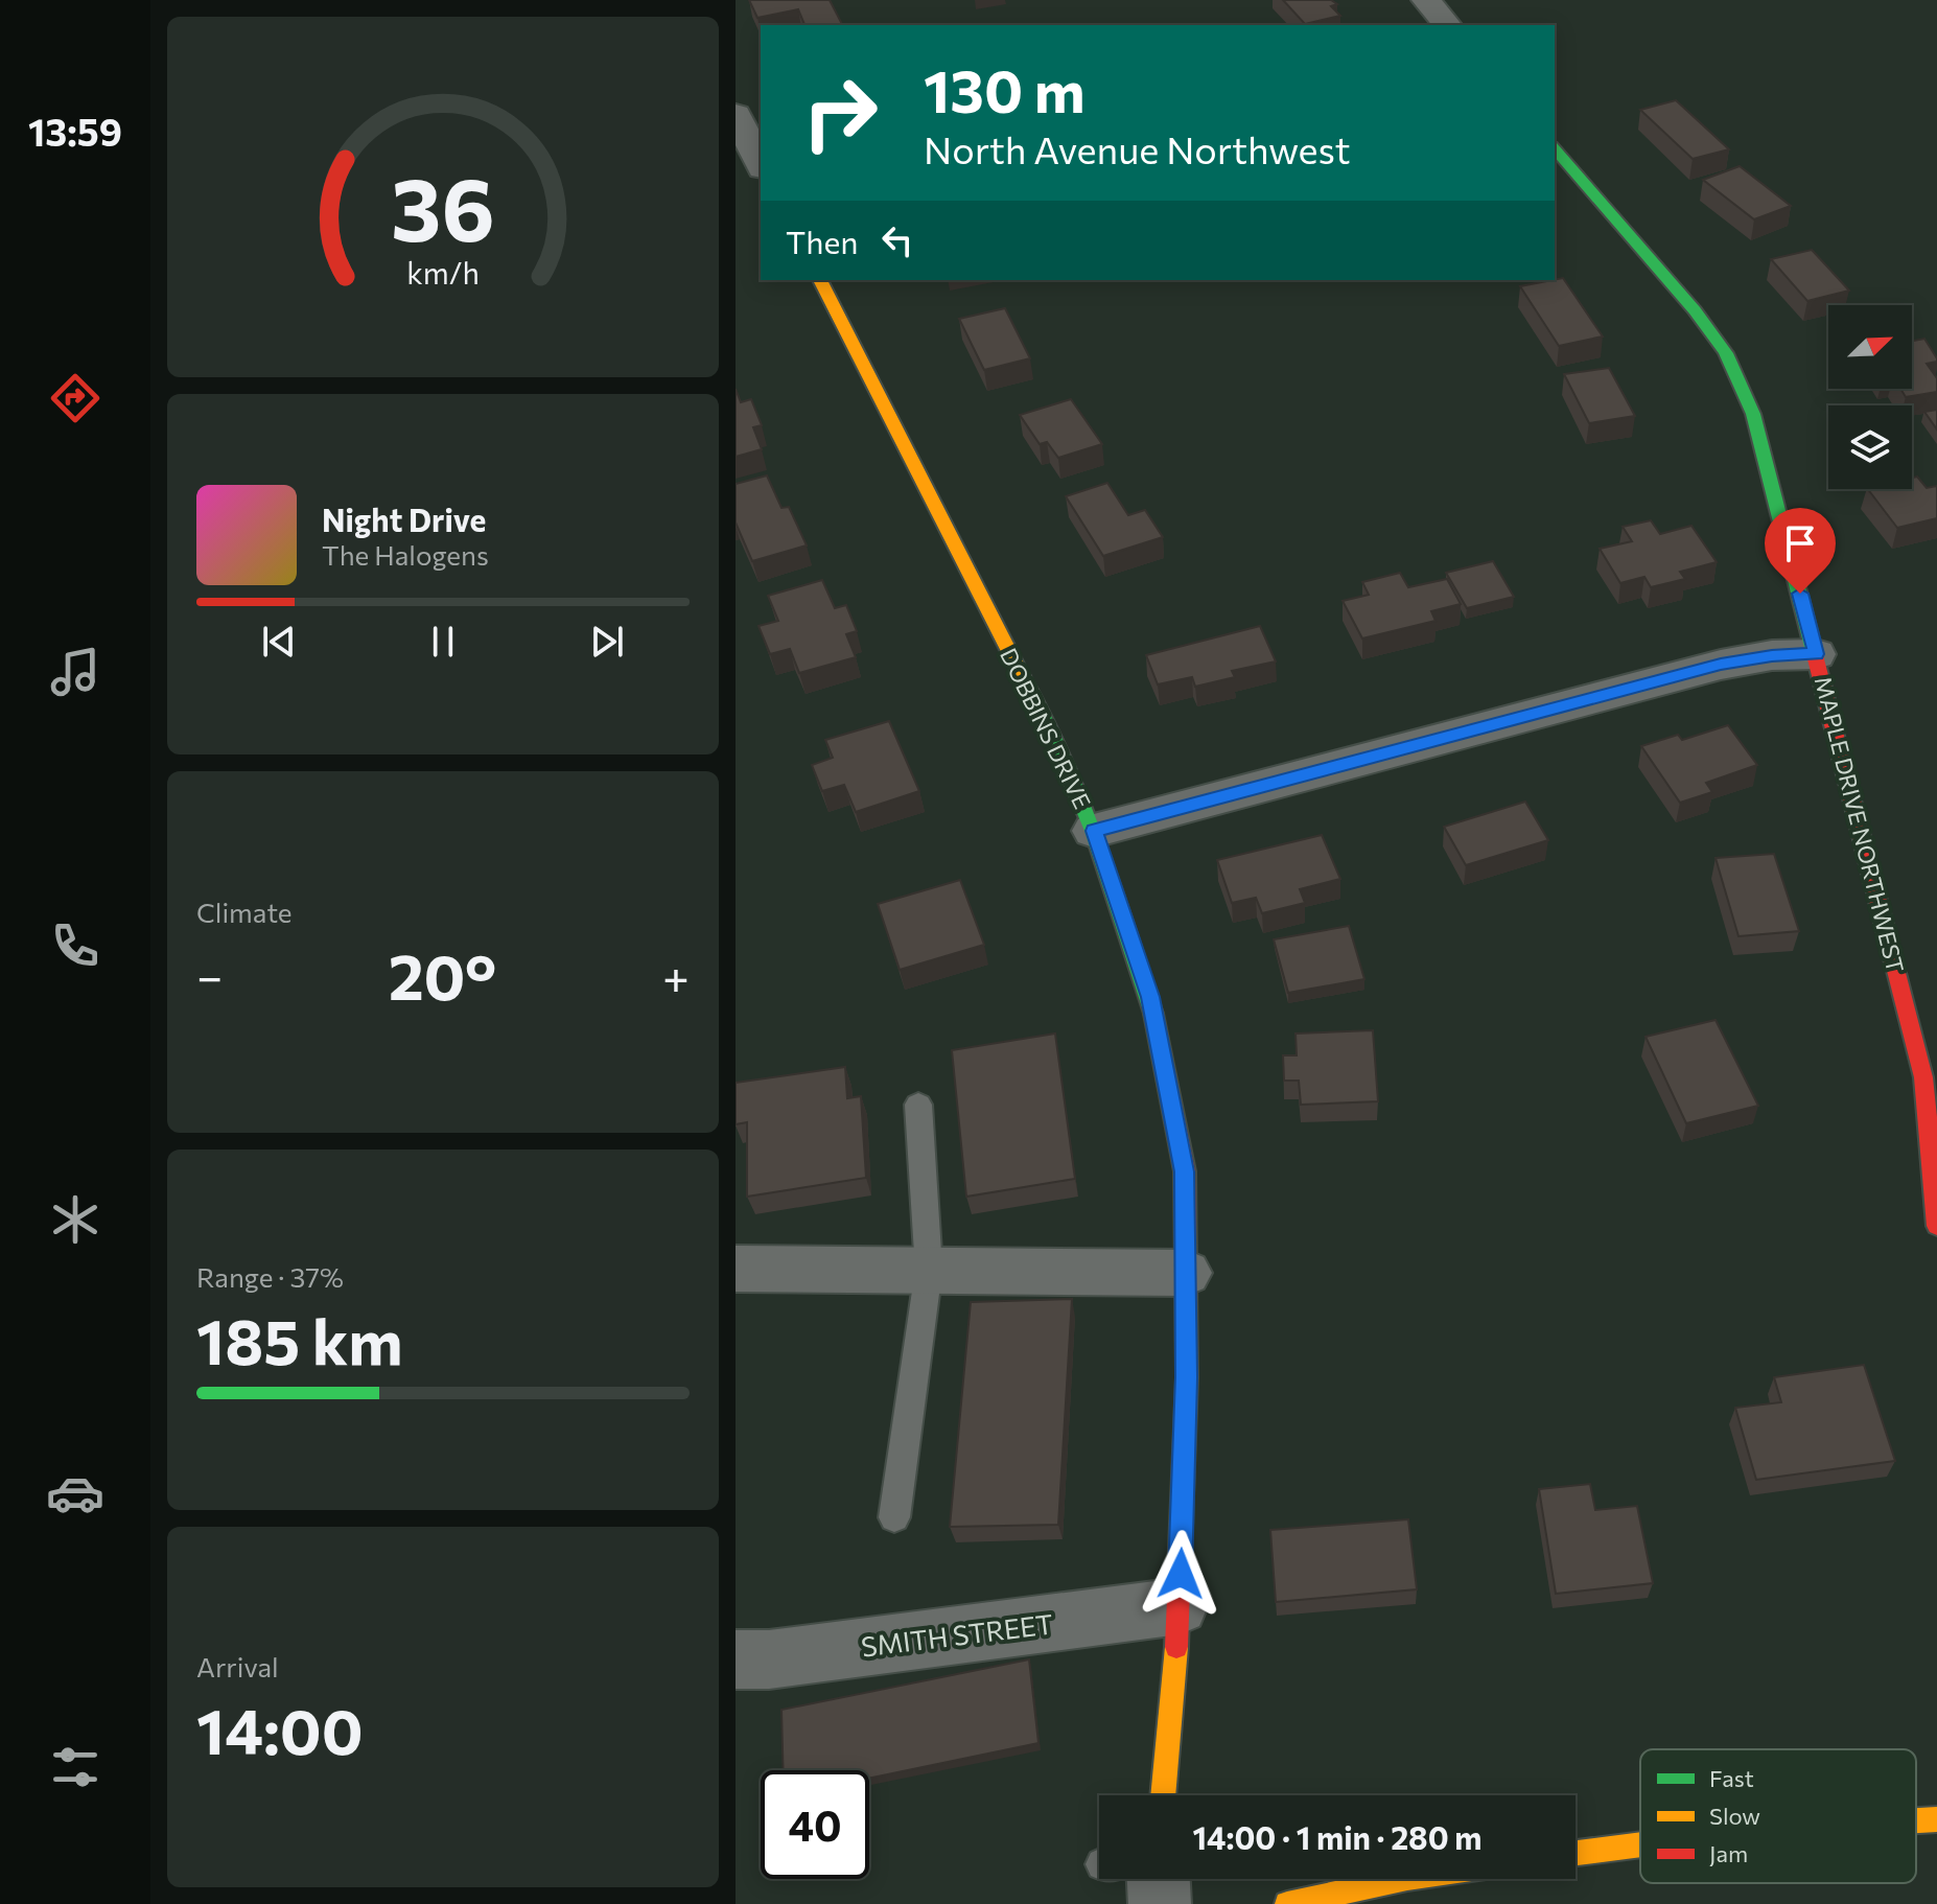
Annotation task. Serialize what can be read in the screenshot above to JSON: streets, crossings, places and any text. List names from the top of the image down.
{
  "streets": {
    "street": ["DOBBINS DRIVE", "MAPLE DRIVE NORTHWEST", "SMITH STREET"]
  },
  "crossings": [
    ["DOBBINS DRIVE", "SMITH STREET"]
  ],
  "legend": ["Fast", "Slow", "Jam"],
  "north": "top right",
  "page": {
    "tabs": "13:59",
    "turn": ["130 m", "North Avenue Northwest"],
    "then": "Then",
    "song": ["Night Drive", "The Halogens"],
    "tile": [
      "Climate",
      ["Range · 37%", "185 km"],
      ["Arrival", "14:00"]
    ],
    "heat": ["−", "20°", "+"],
    "limit": "40",
    "trip": "14:00 · 1 min · 280 m",
    "gauge": ["36", "km/h"]
  }
}
